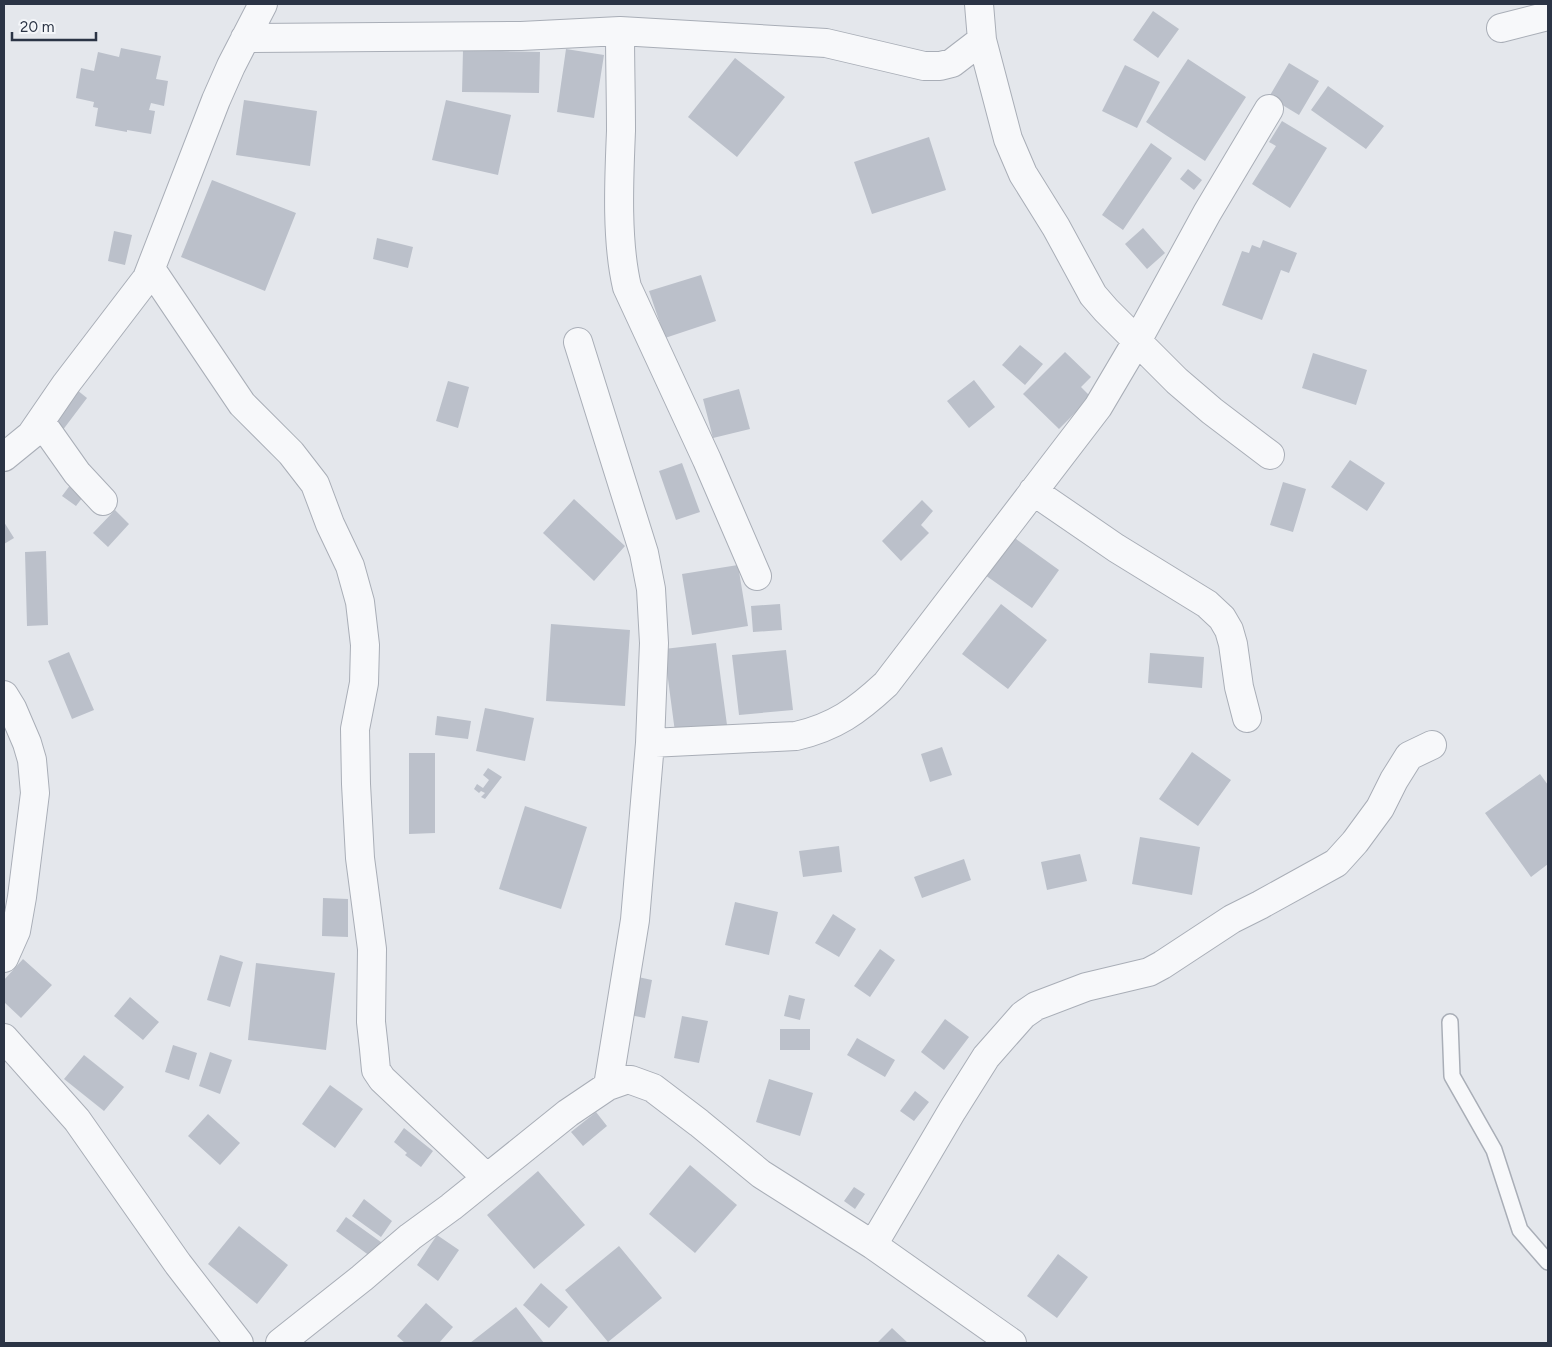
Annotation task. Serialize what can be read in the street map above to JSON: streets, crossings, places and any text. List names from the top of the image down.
{
  "scale_bar": "20 m"
}
